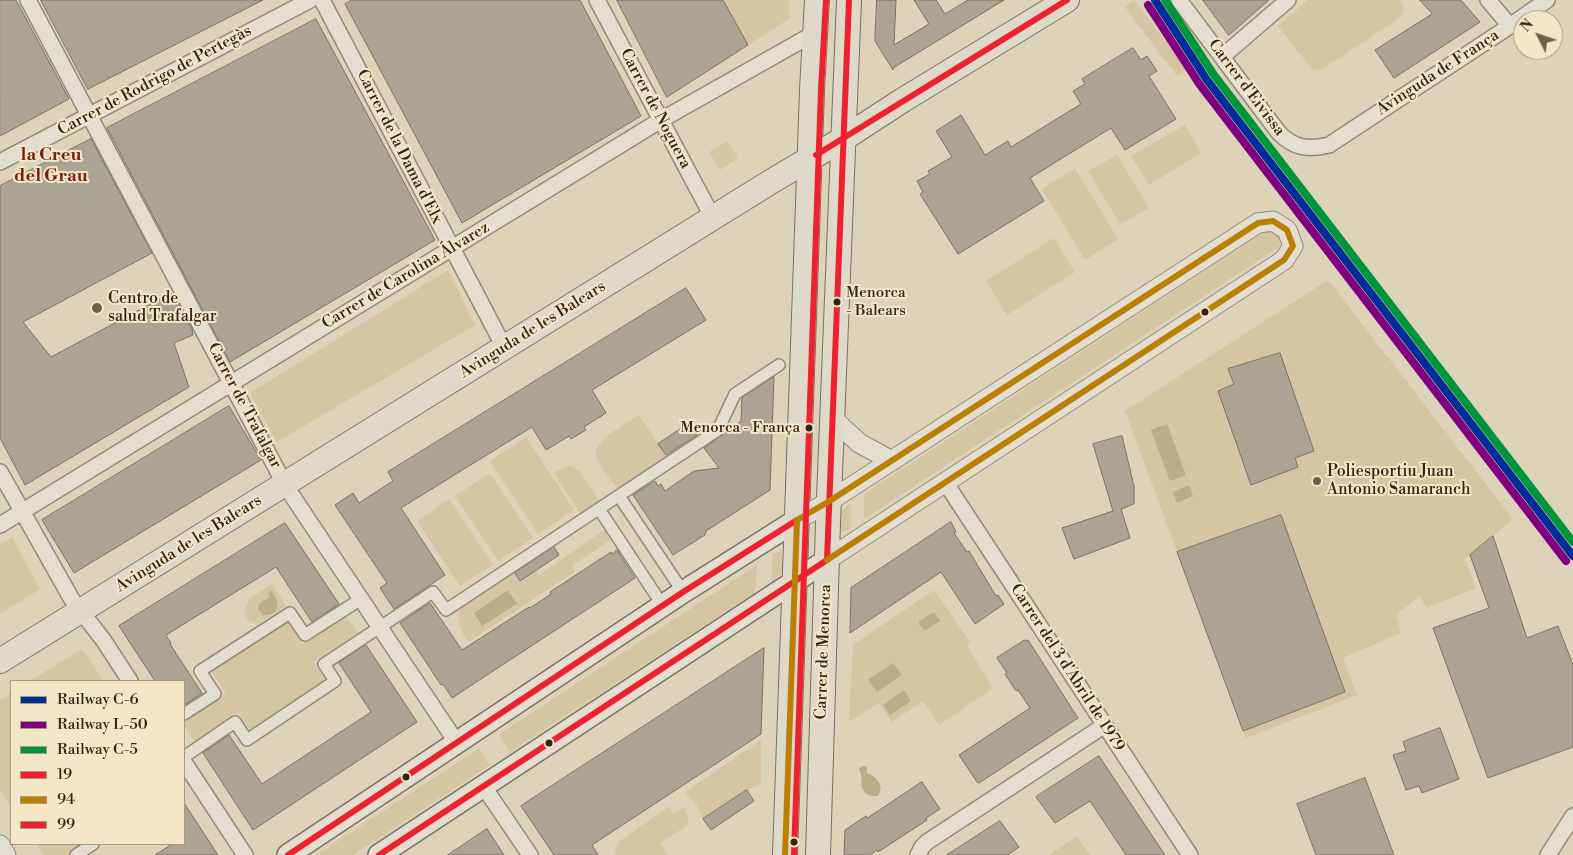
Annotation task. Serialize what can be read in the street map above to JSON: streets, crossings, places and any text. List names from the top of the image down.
{
  "streets": {
    "main road": ["Avinguda de les Balears", "Carrer de Menorca"],
    "street": [
      "Avinguda de França",
      "Carrer de Rodrigo de Pertegàs",
      "Carrer d'Eivissa",
      "Carrer de Noguera",
      "Carrer de la Dama d'Elx",
      "Carrer de Carolina Álvarez",
      "Carrer de Trafalgar",
      "Carrer del 3 d'Abril de 1979"
    ]
  },
  "crossings": [
    ["Avinguda de França", "Carrer d'Eivissa"],
    ["Carrer de Rodrigo de Pertegàs", "Carrer de Trafalgar"],
    ["Carrer de Noguera", "Carrer de Carolina Álvarez"],
    ["Carrer de Noguera", "Avinguda de les Balears"],
    ["Carrer de la Dama d'Elx", "Carrer de Carolina Álvarez"],
    ["Carrer de la Dama d'Elx", "Avinguda de les Balears"],
    ["Carrer de Carolina Álvarez", "Carrer de Trafalgar"],
    ["Carrer de Carolina Álvarez", "Carrer de Menorca"],
    ["Avinguda de les Balears", "Carrer de Trafalgar"],
    ["Avinguda de les Balears", "Carrer de Menorca"]
  ],
  "districts": ["la Creu del Grau"],
  "places": [
    "Menorca - Balears",
    "Centro de salud Trafalgar",
    "Menorca - França",
    "Poliesportiu Juan Antonio Samaranch"
  ],
  "lines": [
    "rail line C-6",
    "rail line C-5",
    "transit line 19",
    "transit line 99",
    "rail line L-50",
    "transit line 94"
  ],
  "legend": [
    "Railway C-6",
    "Railway L-50",
    "Railway C-5",
    "19",
    "94",
    "99"
  ],
  "north": "top left"
}
